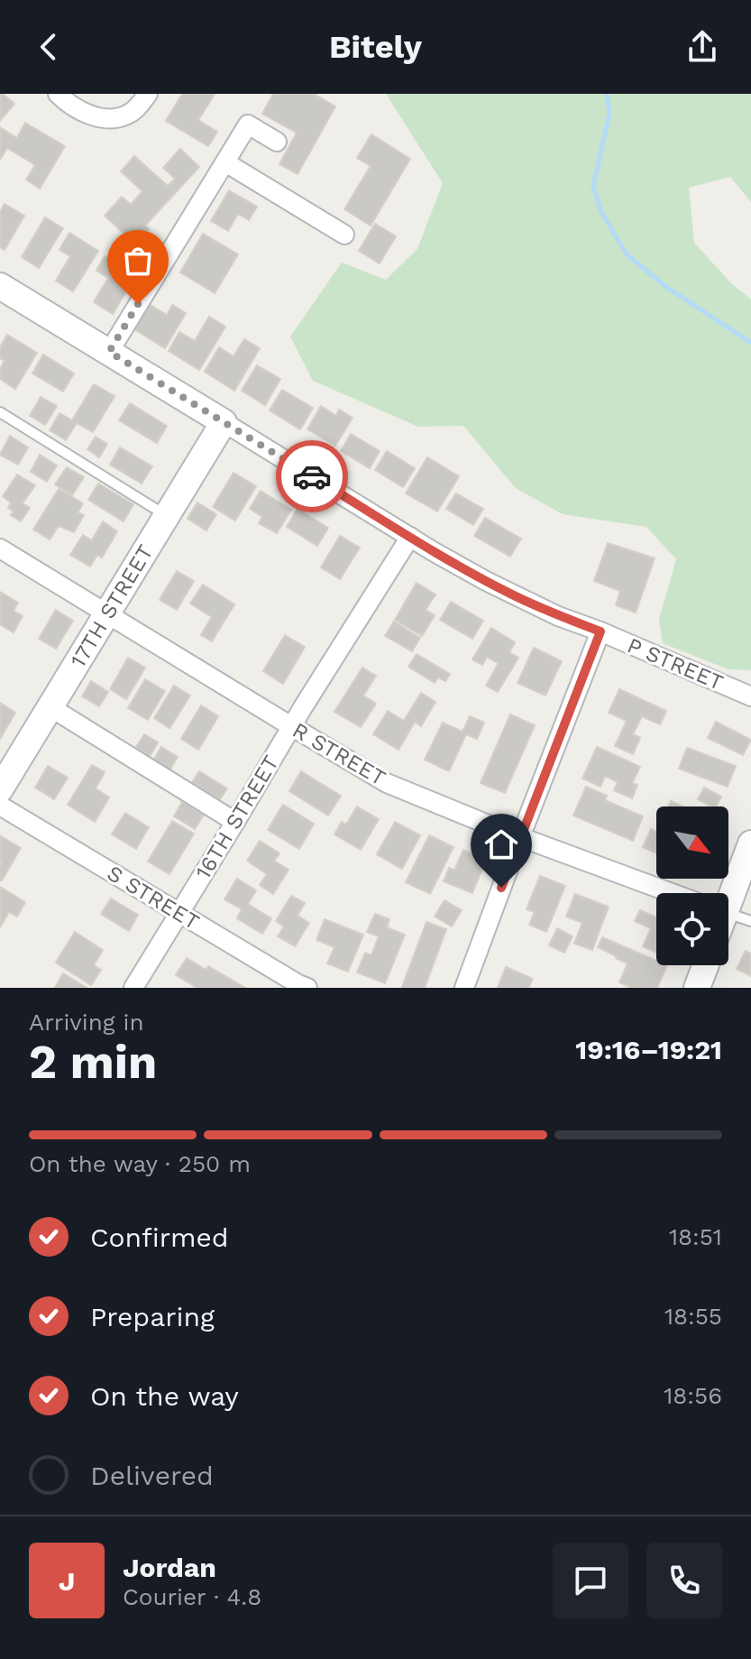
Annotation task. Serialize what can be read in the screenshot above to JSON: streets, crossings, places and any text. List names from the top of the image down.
{
  "streets": {
    "street": [
      "17TH STREET",
      "P STREET",
      "R STREET",
      "16TH STREET",
      "S STREET"
    ]
  },
  "crossings": [
    ["17TH STREET", "P STREET"],
    ["17TH STREET", "R STREET"],
    ["P STREET", "16TH STREET"],
    ["R STREET", "16TH STREET"],
    ["16TH STREET", "S STREET"]
  ],
  "north": "bottom right",
  "page": {
    "header": "Bitely",
    "heading": ["2 min", "Arriving in", "19:16–19:21"],
    "panel": ["Jordan", "Courier · 4.8"],
    "bar": "On the way · 250 m",
    "list": [
      ["Confirmed", "18:51"],
      ["Preparing", "18:55"],
      ["On the way", "18:56"],
      "Delivered"
    ],
    "round": "J"
  }
}
